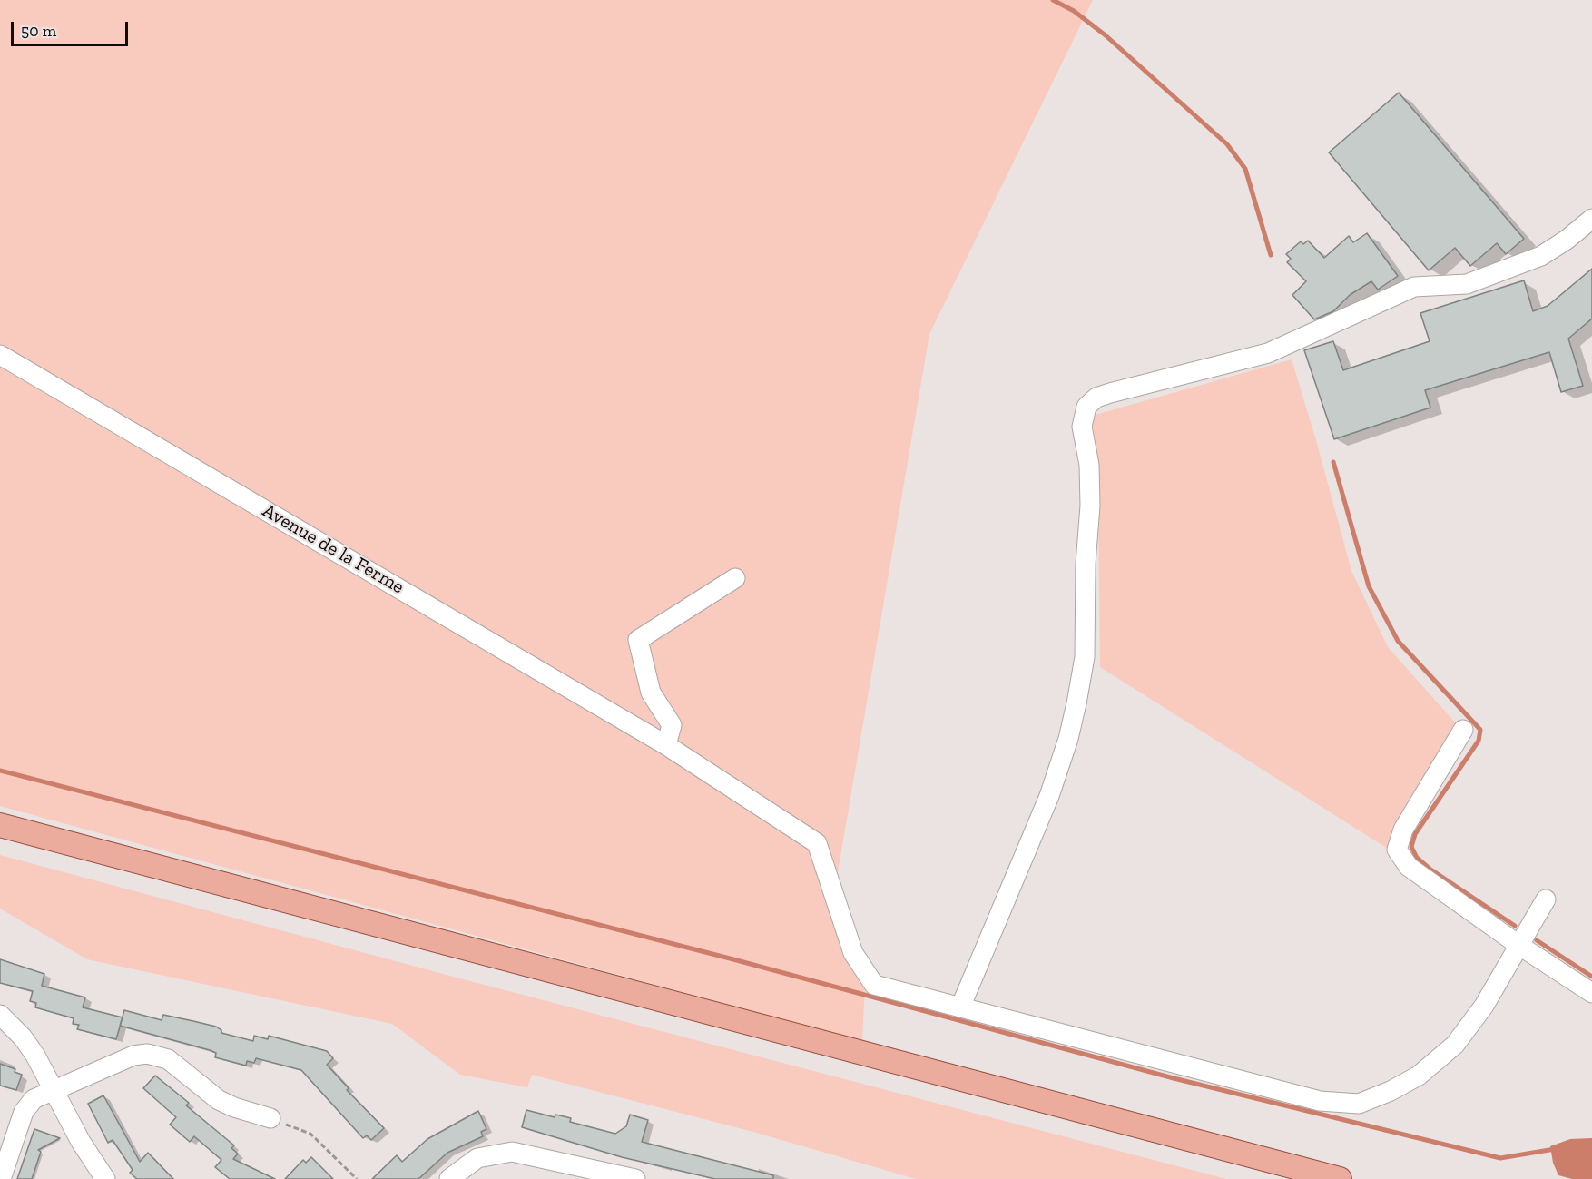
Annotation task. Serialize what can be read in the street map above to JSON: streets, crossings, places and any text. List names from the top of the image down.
{
  "streets": {
    "street": ["Avenue de la Ferme"]
  },
  "scale_bar": "50 m"
}
